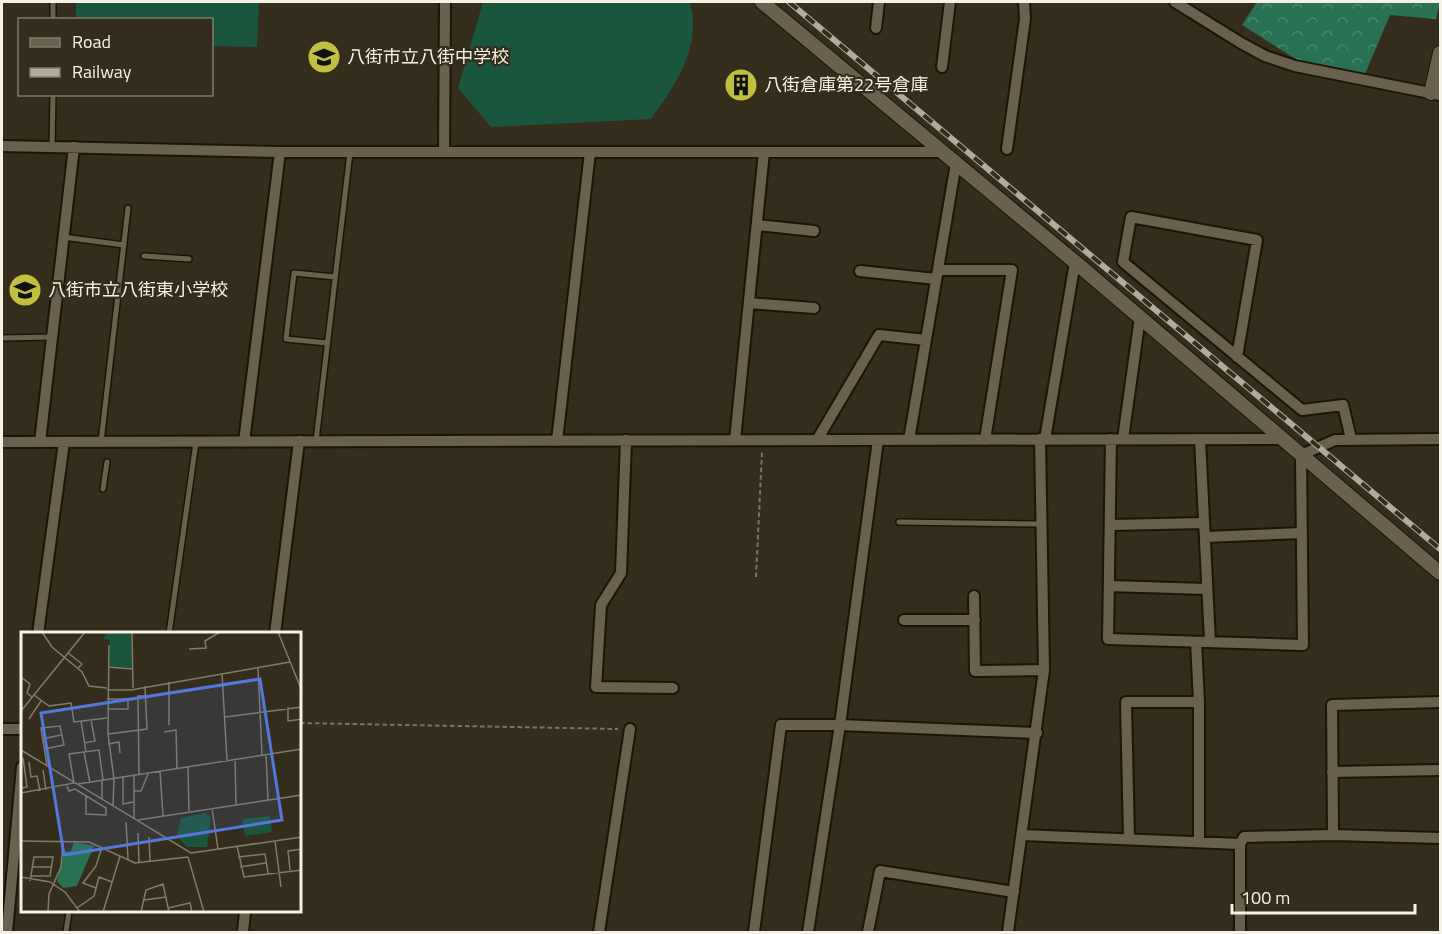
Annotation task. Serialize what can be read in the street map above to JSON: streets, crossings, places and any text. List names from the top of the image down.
{
  "places": {
    "school or university": ["八街市立八街中学校", "八街市立八街東小学校"],
    "building": ["八街倉庫第22号倉庫"]
  },
  "legend": ["Road", "Railway"],
  "scale_bar": "100 m"
}
